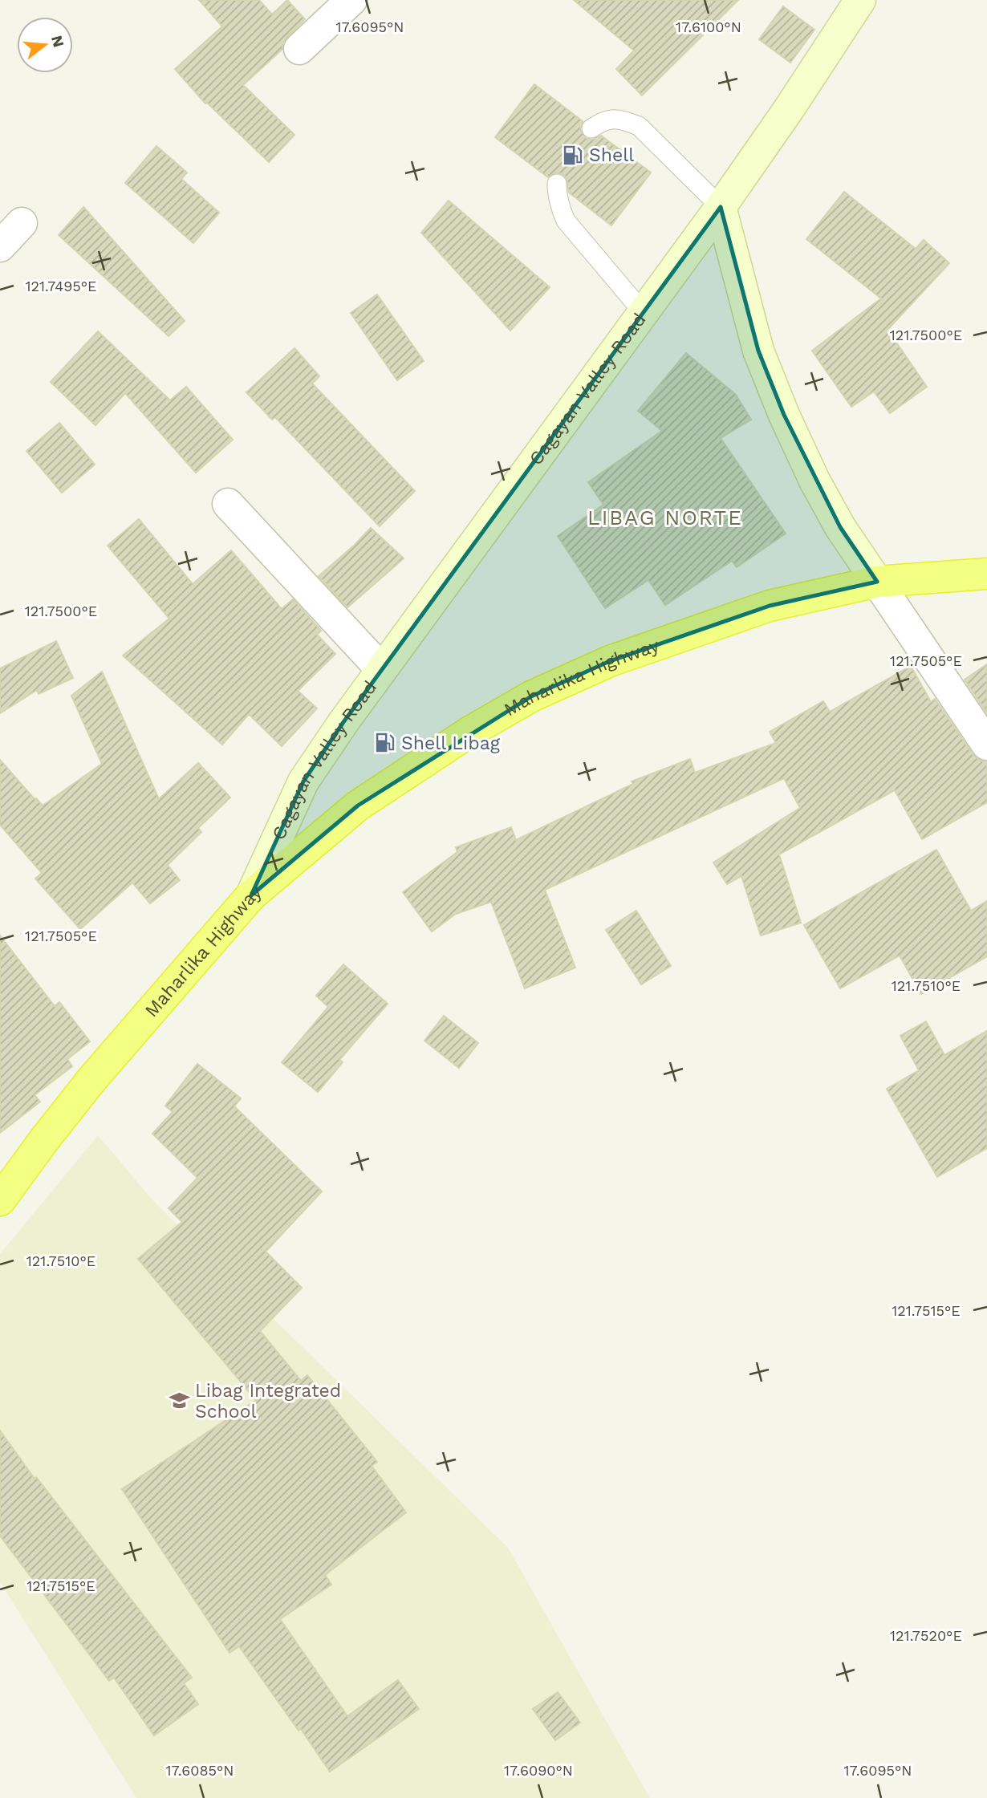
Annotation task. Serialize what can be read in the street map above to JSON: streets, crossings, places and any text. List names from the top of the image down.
{
  "streets": {
    "highway": ["Maharlika Highway"],
    "main road": ["Cagayan Valley Road"]
  },
  "crossings": [
    ["Cagayan Valley Road", "Maharlika Highway"]
  ],
  "districts": ["LIBAG NORTE"],
  "places": {
    "fuel station": ["Shell", "Shell Libag"],
    "school or university": ["Libag Integrated School"]
  },
  "north": "right",
  "coordinates": [
    "17.6095°N",
    "17.6100°N",
    "121.7495°E",
    "121.7500°E",
    "121.7505°E",
    "121.7510°E",
    "121.7515°E",
    "121.7520°E",
    "17.6085°N",
    "17.6090°N"
  ]
}
